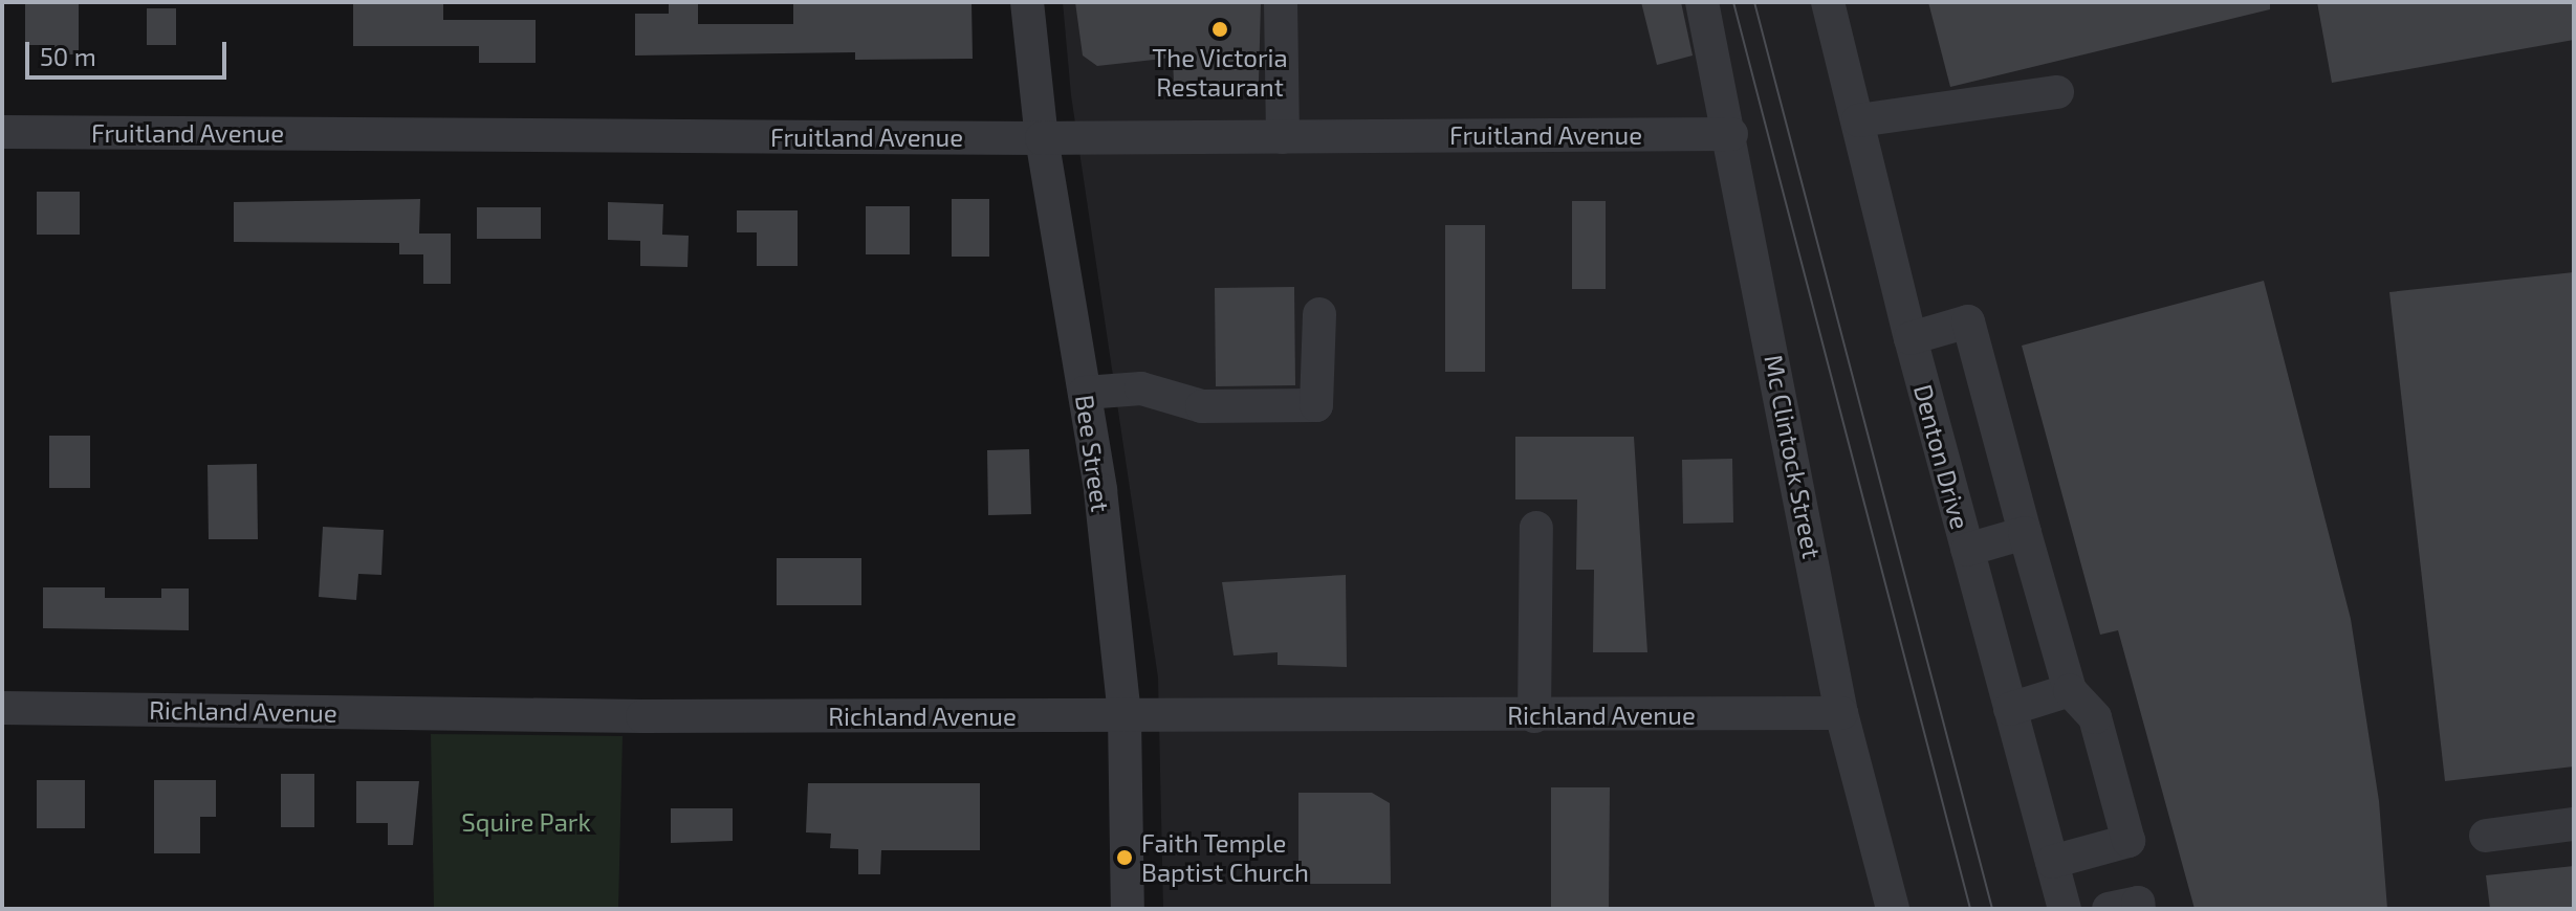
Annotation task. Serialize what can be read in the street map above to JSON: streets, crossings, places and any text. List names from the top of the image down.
{
  "streets": {
    "street": [
      "Fruitland Avenue",
      "Bee Street",
      "Mc Clintock Street",
      "Denton Drive",
      "Richland Avenue"
    ]
  },
  "crossings": [
    ["Fruitland Avenue", "Bee Street"],
    ["Fruitland Avenue", "Mc Clintock Street"],
    ["Bee Street", "Richland Avenue"],
    ["Mc Clintock Street", "Richland Avenue"]
  ],
  "parks": ["Squire Park"],
  "places": ["The Victoria Restaurant", "Faith Temple Baptist Church"],
  "scale_bar": "50 m"
}
